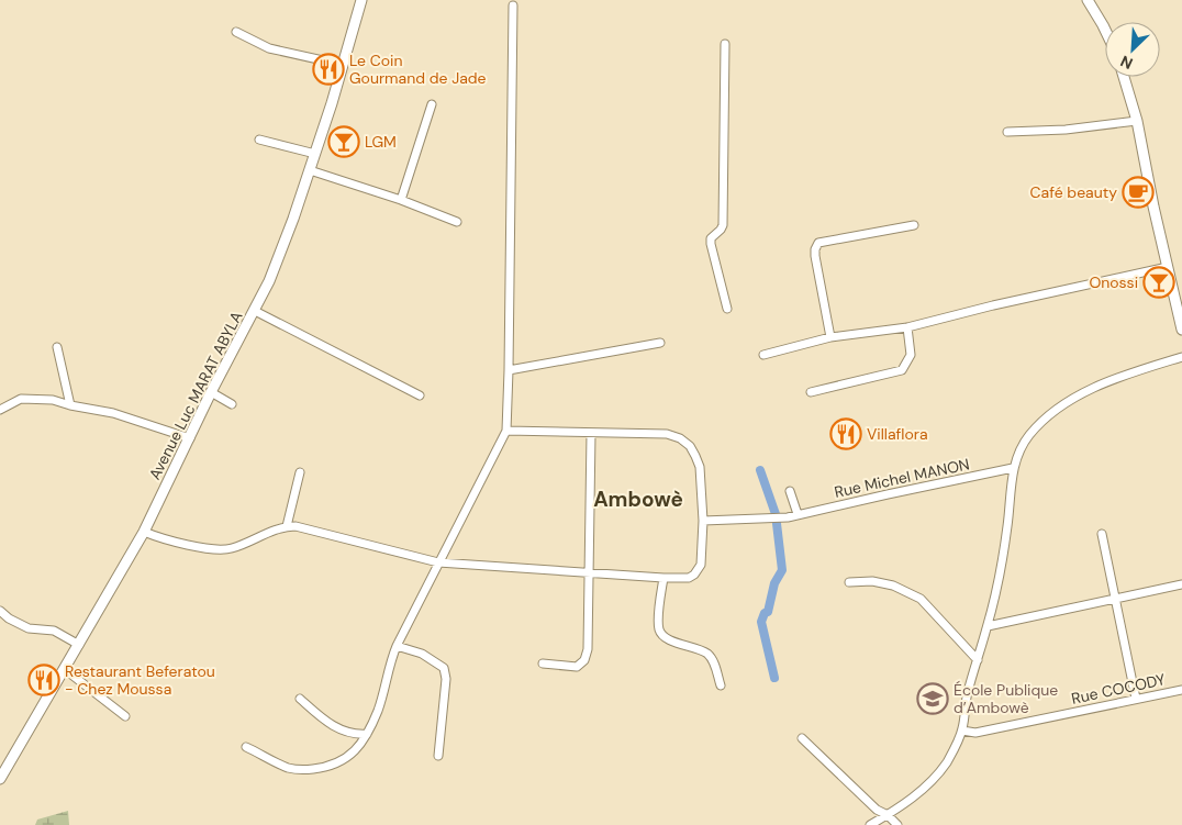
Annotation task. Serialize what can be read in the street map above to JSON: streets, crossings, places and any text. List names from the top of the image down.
{
  "streets": {
    "street": ["Avenue Luc MARAT ABYLA", "Rue Michel MANON", "Rue COCODY"]
  },
  "districts": ["Ambowè"],
  "places": {
    "restaurant": ["Le Coin Gourmand de Jade", "Villaflora", "Restaurant Beferatou - Chez Moussa"],
    "bar": ["LGM", "Onossi"],
    "cafe": ["Café beauty"],
    "school or university": ["École Publique d’Ambowè"]
  },
  "north": "bottom left"
}
